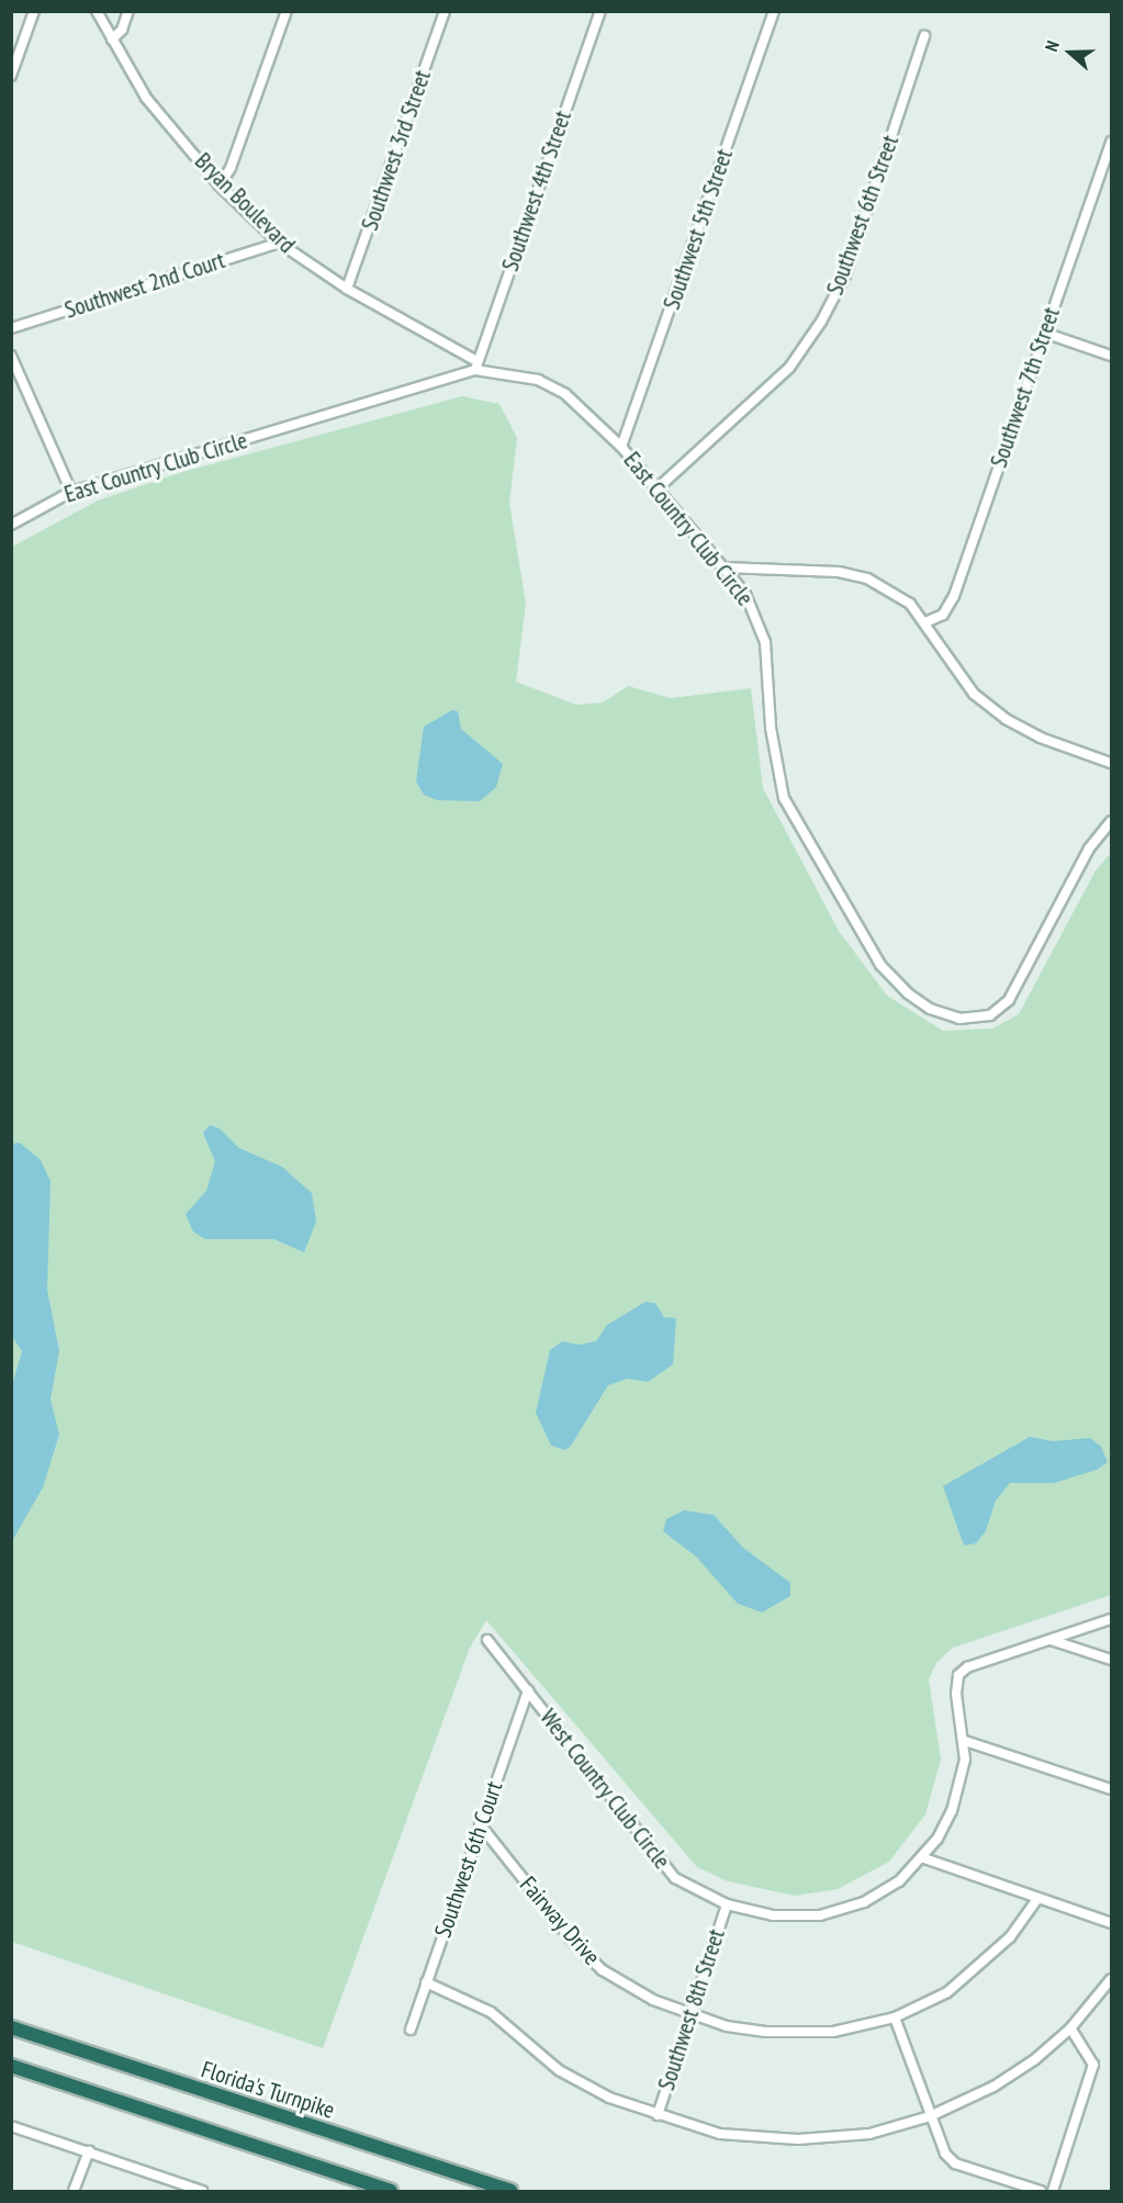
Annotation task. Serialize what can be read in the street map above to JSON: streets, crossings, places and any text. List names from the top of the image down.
{
  "streets": {
    "highway": ["Florida's Turnpike"],
    "street": [
      "Southwest 3rd Street",
      "Southwest 4th Street",
      "Bryan Boulevard",
      "Southwest 6th Street",
      "Southwest 5th Street",
      "Southwest 2nd Court",
      "Southwest 7th Street",
      "East Country Club Circle",
      "West Country Club Circle",
      "Southwest 6th Court",
      "Fairway Drive",
      "Southwest 8th Street"
    ]
  },
  "crossings": [
    ["Southwest 3rd Street", "Bryan Boulevard"],
    ["Southwest 4th Street", "Bryan Boulevard"],
    ["Southwest 4th Street", "East Country Club Circle"],
    ["Bryan Boulevard", "Southwest 2nd Court"],
    ["Bryan Boulevard", "East Country Club Circle"],
    ["Southwest 6th Street", "East Country Club Circle"],
    ["Southwest 5th Street", "East Country Club Circle"],
    ["West Country Club Circle", "Southwest 6th Court"],
    ["West Country Club Circle", "Southwest 8th Street"],
    ["Southwest 6th Court", "Fairway Drive"],
    ["Fairway Drive", "Southwest 8th Street"]
  ],
  "north": "left"
}
